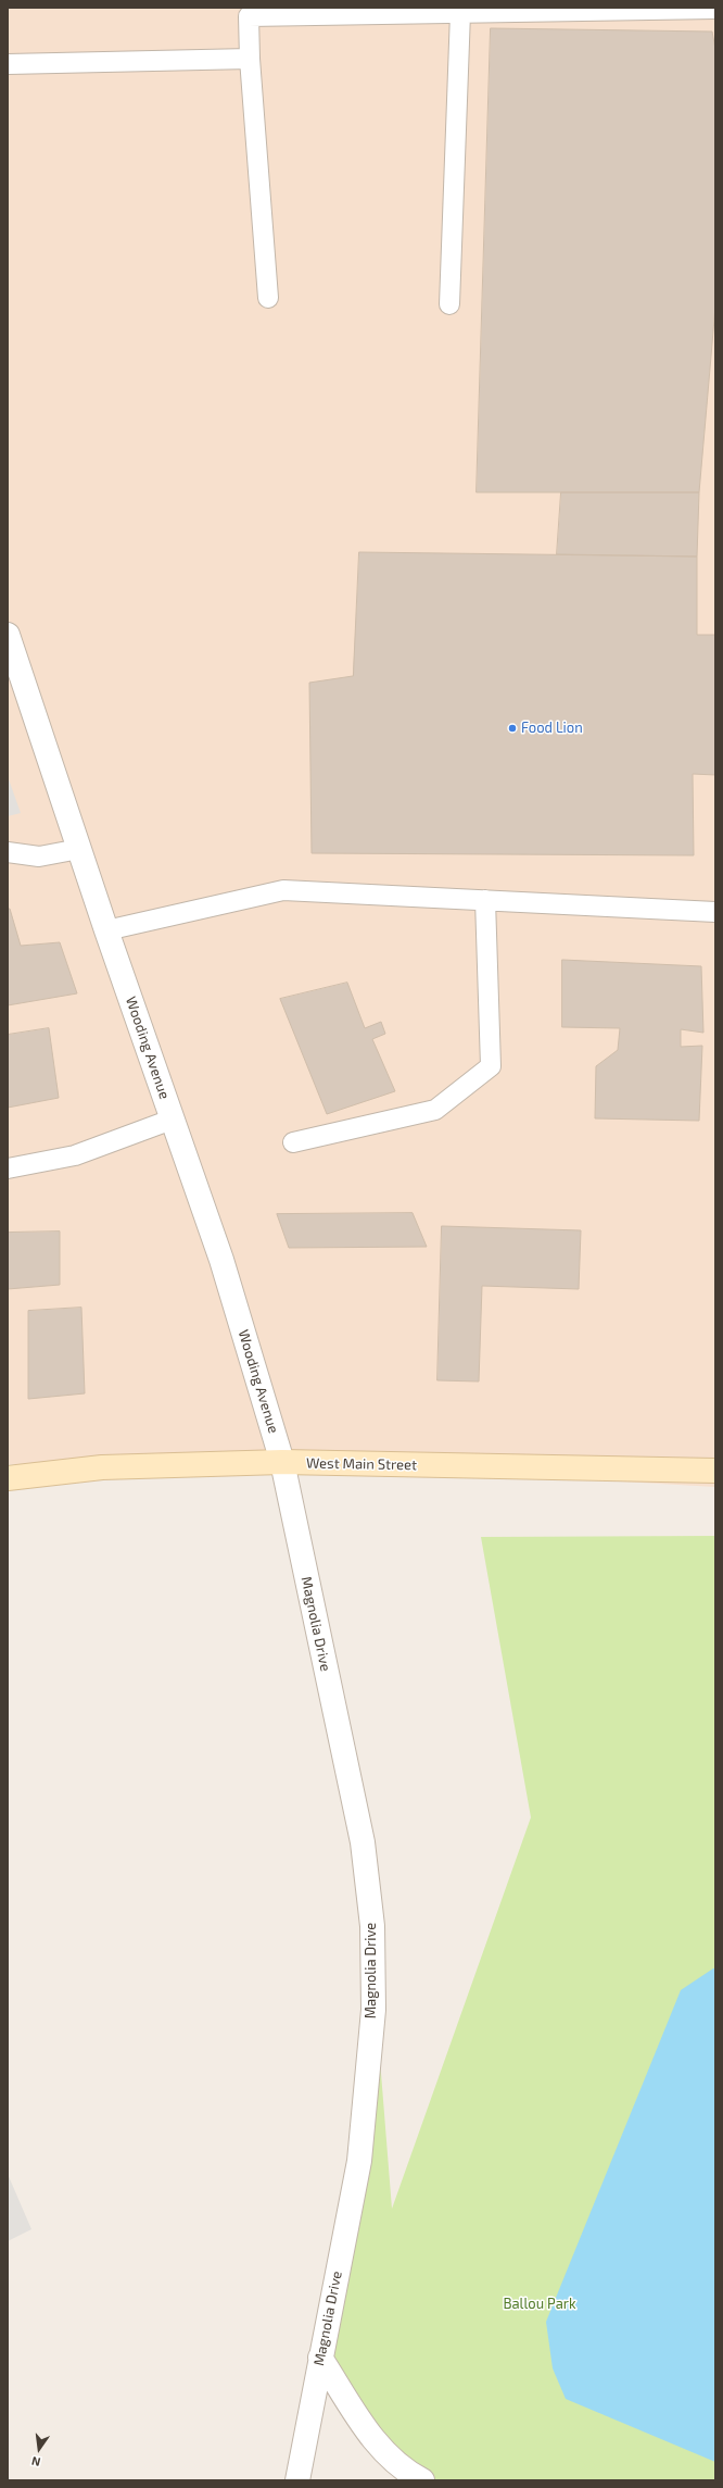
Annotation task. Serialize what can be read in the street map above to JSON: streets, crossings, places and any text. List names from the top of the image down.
{
  "streets": {
    "main road": ["West Main Street"],
    "street": ["Wooding Avenue", "Magnolia Drive"]
  },
  "crossings": [
    ["Wooding Avenue", "West Main Street"],
    ["Wooding Avenue", "Magnolia Drive"],
    ["West Main Street", "Magnolia Drive"]
  ],
  "parks": ["Ballou Park"],
  "places": ["Food Lion"],
  "north": "bottom"
}
